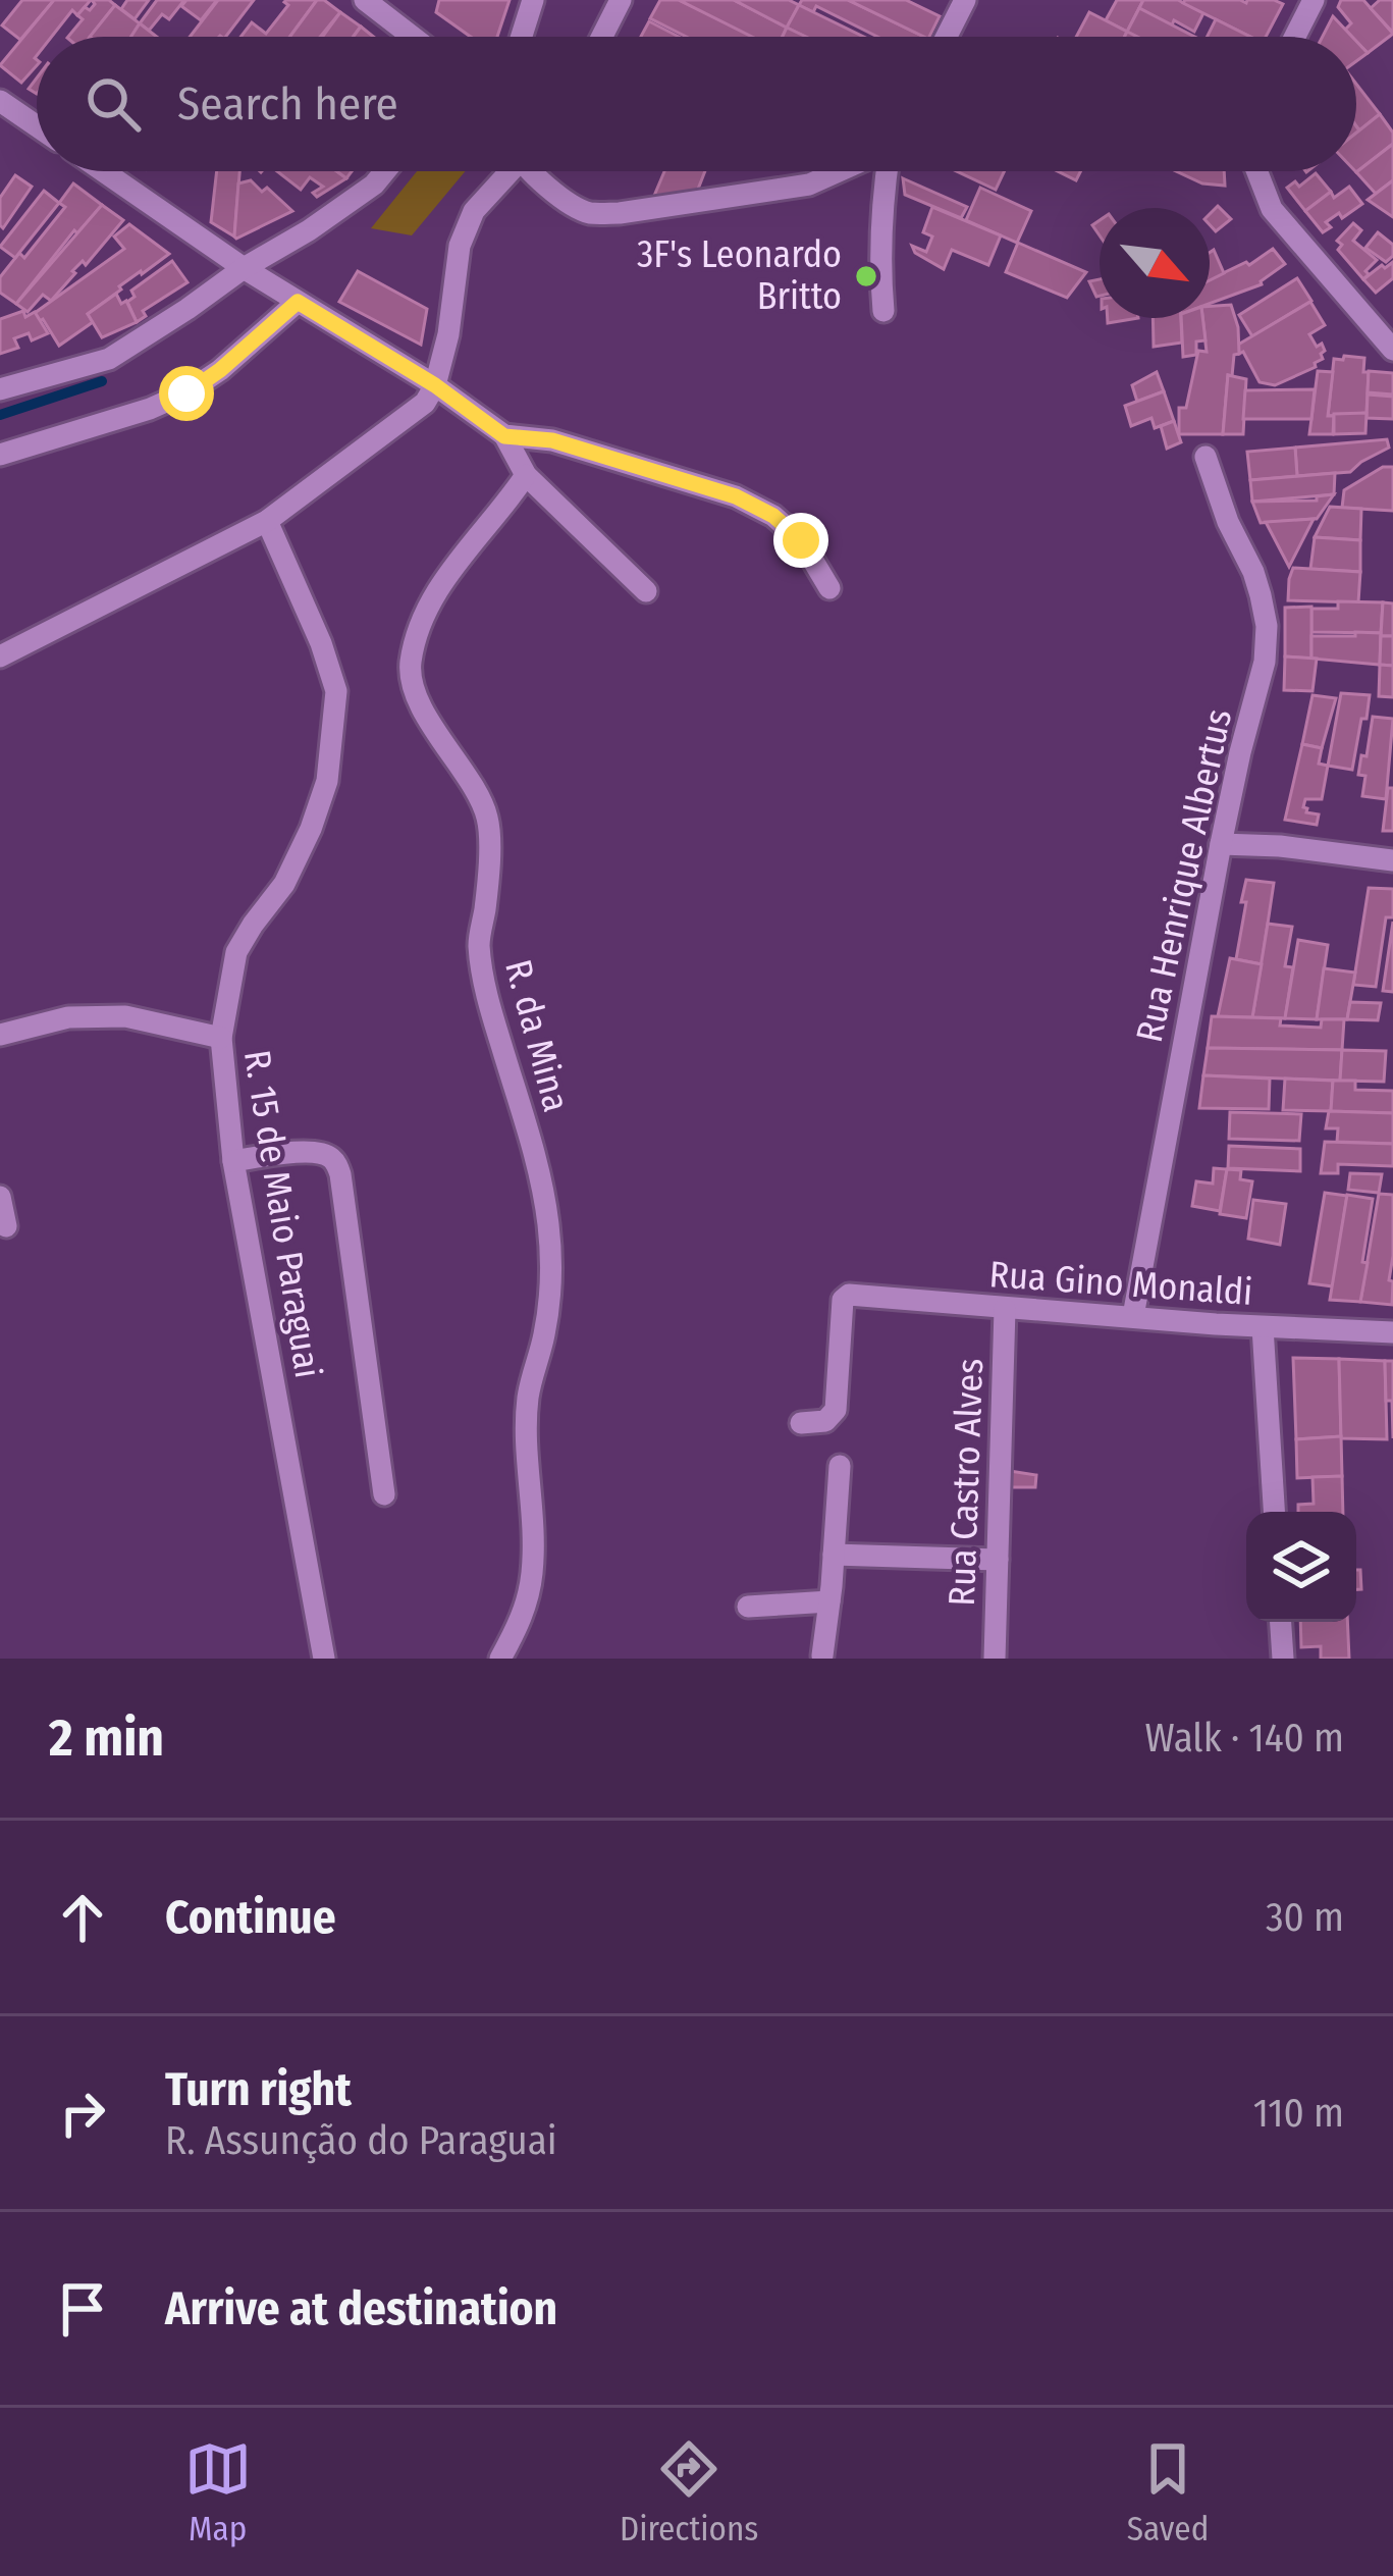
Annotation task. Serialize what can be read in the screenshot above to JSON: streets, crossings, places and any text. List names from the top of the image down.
{
  "streets": {
    "street": [
      "Rua Henrique Albertus",
      "R. da Mina",
      "R. 15 de Maio Paraguai",
      "Rua Gino Monaldi",
      "Rua Castro Alves"
    ]
  },
  "crossings": [
    ["Rua Henrique Albertus", "Rua Gino Monaldi"],
    ["Rua Gino Monaldi", "Rua Castro Alves"]
  ],
  "places": ["3F's Leonardo Britto"],
  "north": "bottom right",
  "page": {
    "search": "Search here",
    "heading": ["2 min", "Walk · 140 m"],
    "list": [
      ["Continue", "30 m"],
      ["Turn right", "R. Assunção do Paraguai", "110 m"],
      "Arrive at destination"
    ],
    "nav": ["Map", "Directions", "Saved"]
  }
}
